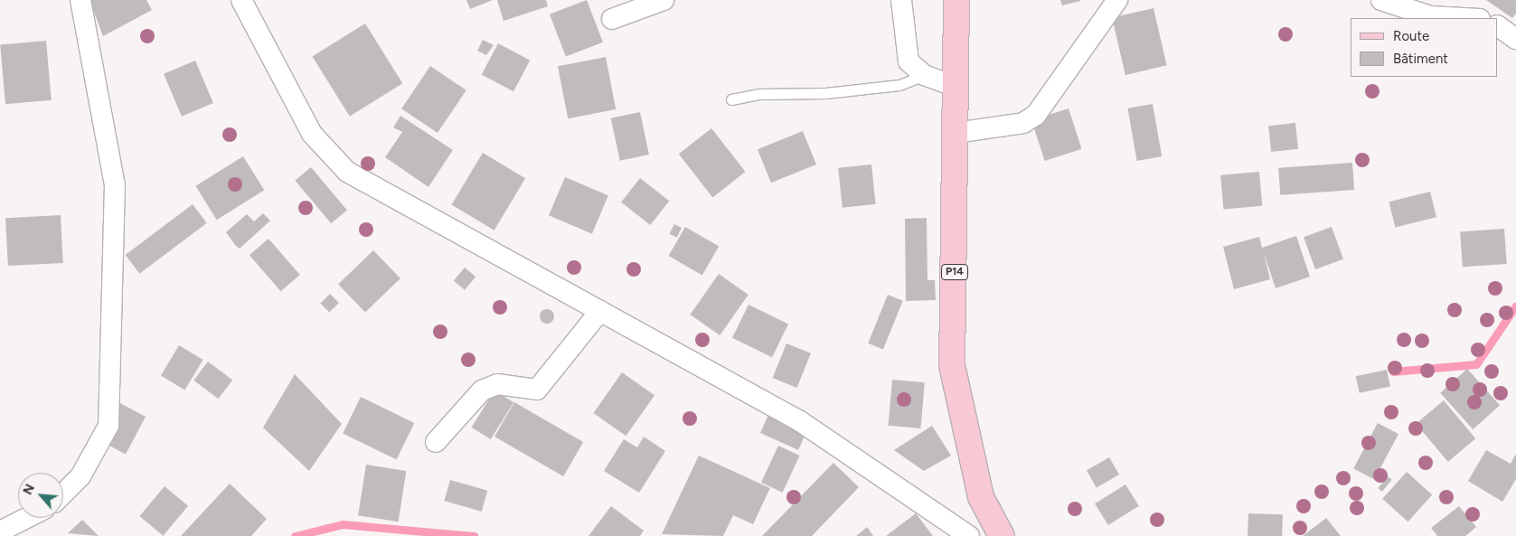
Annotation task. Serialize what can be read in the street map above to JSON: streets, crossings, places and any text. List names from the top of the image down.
{
  "streets": {
    "main road": ["P14"]
  },
  "legend": ["Route", "Bâtiment"],
  "north": "top left"
}
